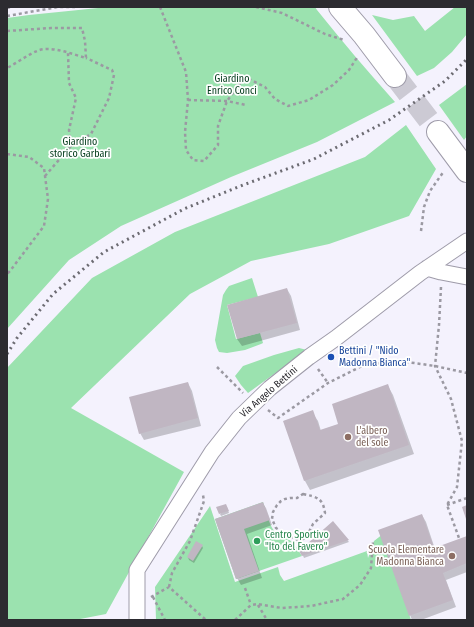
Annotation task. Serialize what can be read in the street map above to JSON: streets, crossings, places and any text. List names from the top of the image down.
{
  "streets": {
    "street": ["Via Angelo Bettini"]
  },
  "parks": ["Giardino Enrico Conci", "Giardino storico Garbari"],
  "places": [
    "Bettini / \"Nido Madonna Bianca\"",
    "L'albero del sole",
    "Centro Sportivo \"Ito del Favero\"",
    "Scuola Elementare Madonna Bianca"
  ]
}
